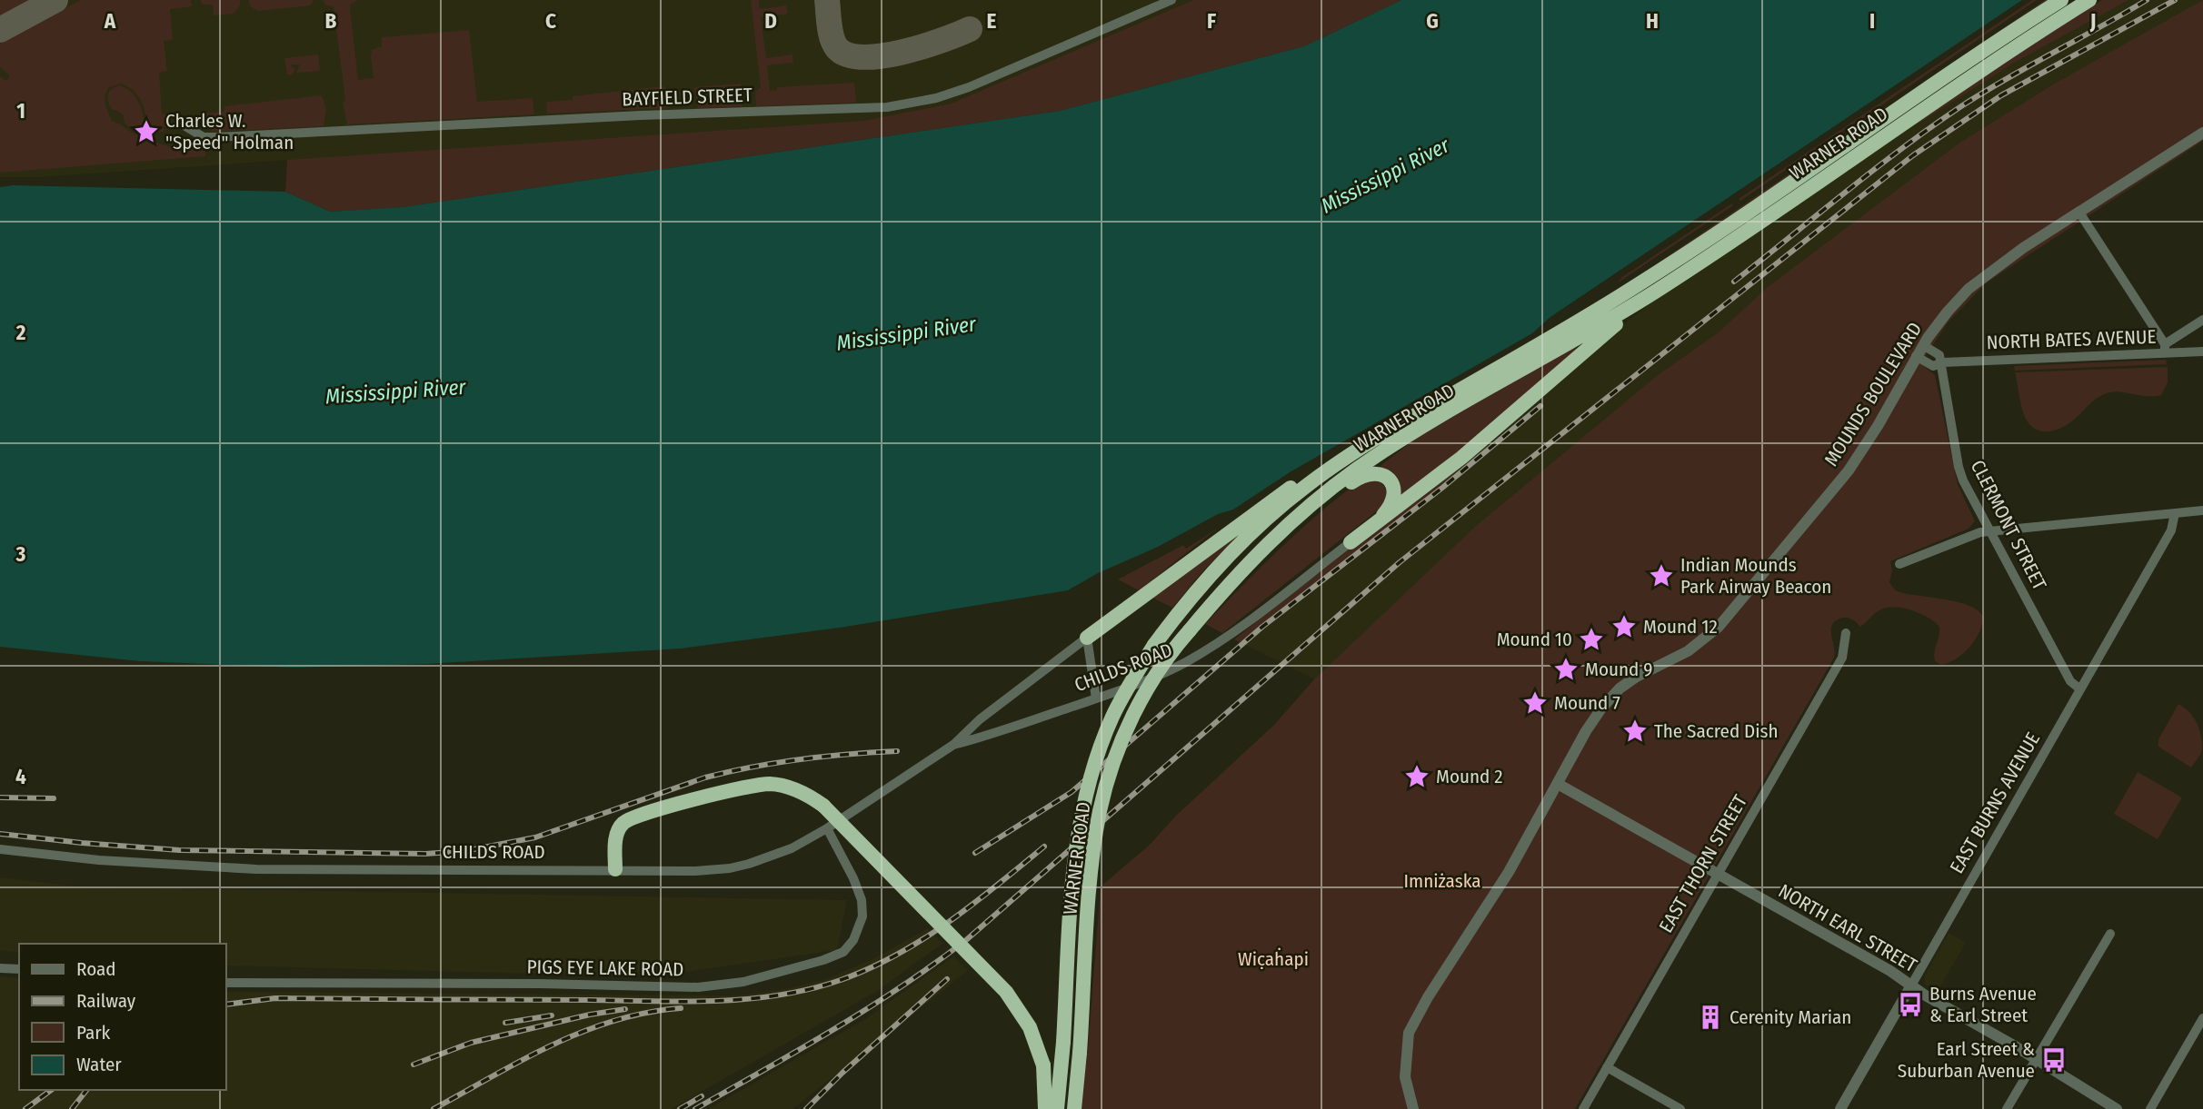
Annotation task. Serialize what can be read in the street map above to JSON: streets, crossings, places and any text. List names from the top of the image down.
{
  "streets": {
    "highway": ["WARNER ROAD"],
    "street": [
      "BAYFIELD STREET",
      "NORTH BATES AVENUE",
      "MOUNDS BOULEVARD",
      "CLERMONT STREET",
      "CHILDS ROAD",
      "EAST BURNS AVENUE",
      "EAST THORN STREET",
      "NORTH EARL STREET",
      "PIGS EYE LAKE ROAD"
    ]
  },
  "crossings": [
    ["NORTH BATES AVENUE", "CLERMONT STREET"],
    ["MOUNDS BOULEVARD", "NORTH EARL STREET"],
    ["CLERMONT STREET", "EAST BURNS AVENUE"],
    ["CHILDS ROAD", "PIGS EYE LAKE ROAD"],
    ["EAST BURNS AVENUE", "NORTH EARL STREET"],
    ["EAST THORN STREET", "NORTH EARL STREET"]
  ],
  "water": ["Mississippi River"],
  "parks": ["Imniżaska", "Wic̣aḣapi"],
  "places": {
    "place": [
      "Charles W. \"Speed\" Holman",
      "Indian Mounds Park Airway Beacon",
      "Mound 12",
      "Mound 10",
      "Mound 9",
      "Mound 7",
      "The Sacred Dish",
      "Mound 2"
    ],
    "bus stop": ["Burns Avenue & Earl Street", "Earl Street & Suburban Avenue"],
    "building": ["Cerenity Marian"]
  },
  "legend": [
    "Road",
    "Railway",
    "Park",
    "Water"
  ],
  "grid": {
    "columns": [
      "A",
      "B",
      "C",
      "D",
      "E",
      "F",
      "G",
      "H",
      "I",
      "J"
    ],
    "rows": [
      "1",
      "2",
      "3",
      "4"
    ]
  }
}
